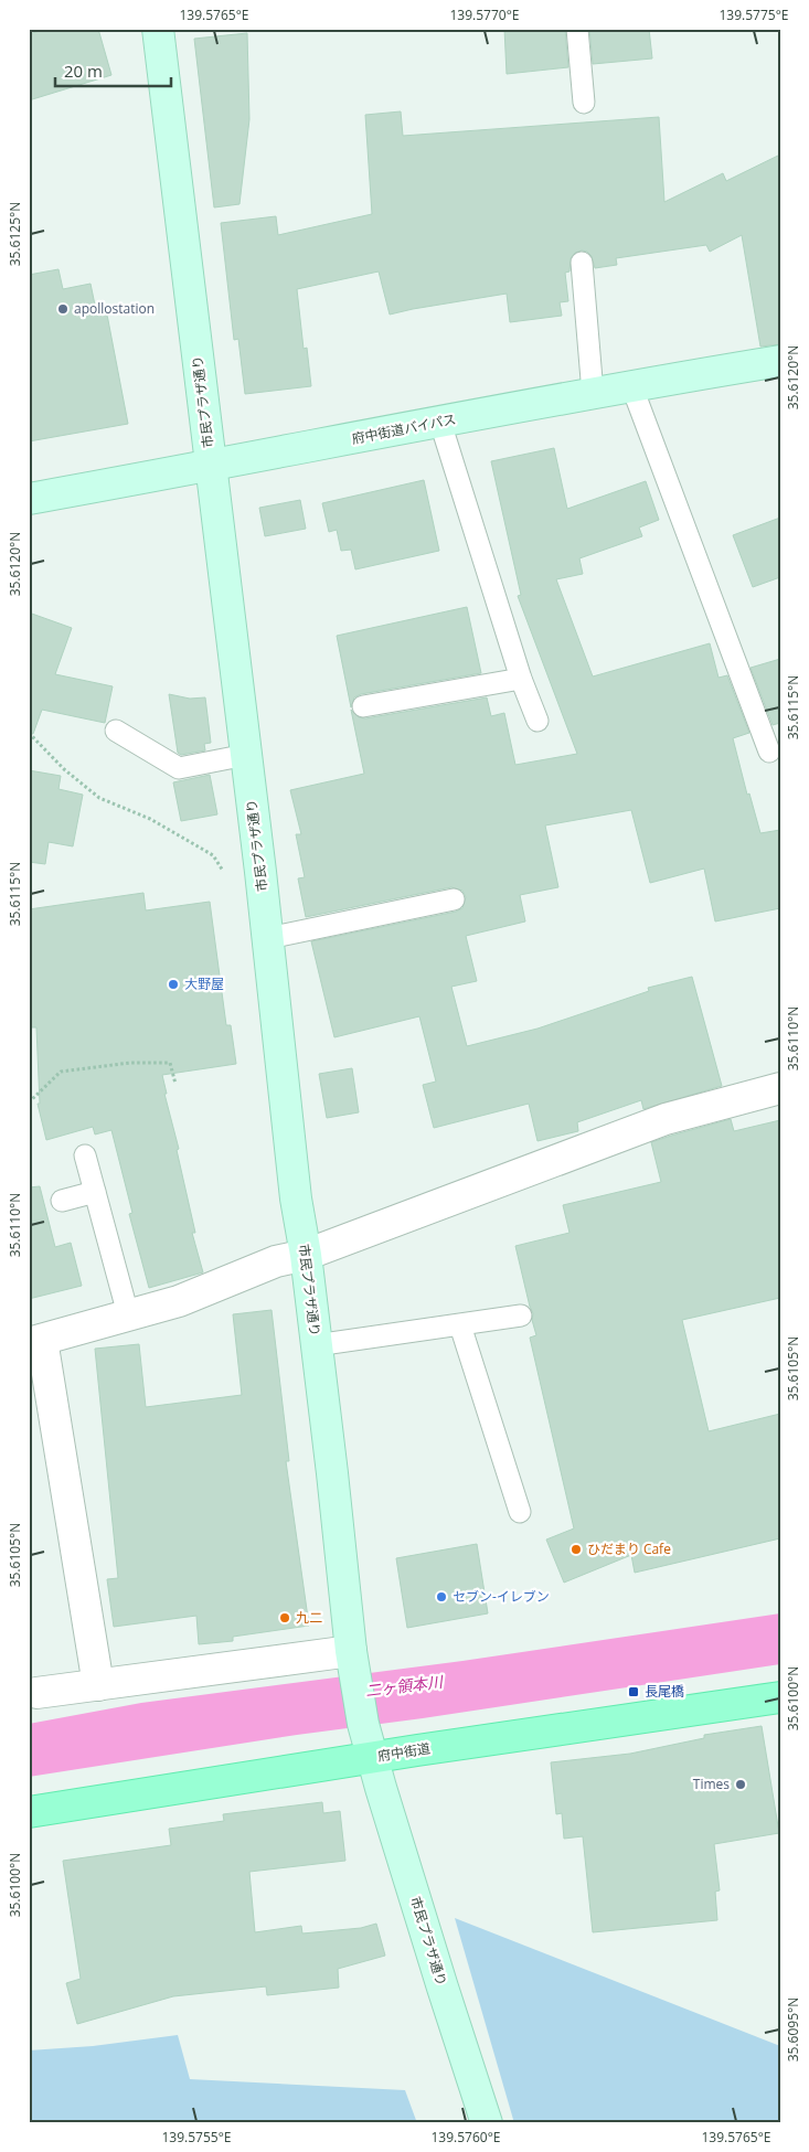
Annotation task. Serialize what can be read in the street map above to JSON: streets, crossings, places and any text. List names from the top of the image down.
{
  "streets": {
    "main road": ["府中街道"],
    "street": ["市民プラザ通り", "府中街道バイパス"]
  },
  "crossings": [
    ["市民プラザ通り", "府中街道バイパス"],
    ["市民プラザ通り", "府中街道"]
  ],
  "water": ["二ヶ領本川"],
  "places": {
    "other": [
      "apollostation",
      "大野屋",
      "ひだまり Cafe",
      "セブン-イレブン",
      "九二",
      "Times"
    ],
    "transit": ["長尾橋"]
  },
  "scale_bar": "20 m",
  "coordinates": [
    "139.5765°E",
    "139.5770°E",
    "139.5775°E",
    "35.6125°N",
    "35.6120°N",
    "35.6115°N",
    "35.6110°N",
    "35.6105°N",
    "35.6100°N",
    "35.6095°N",
    "139.5755°E",
    "139.5760°E"
  ]
}
